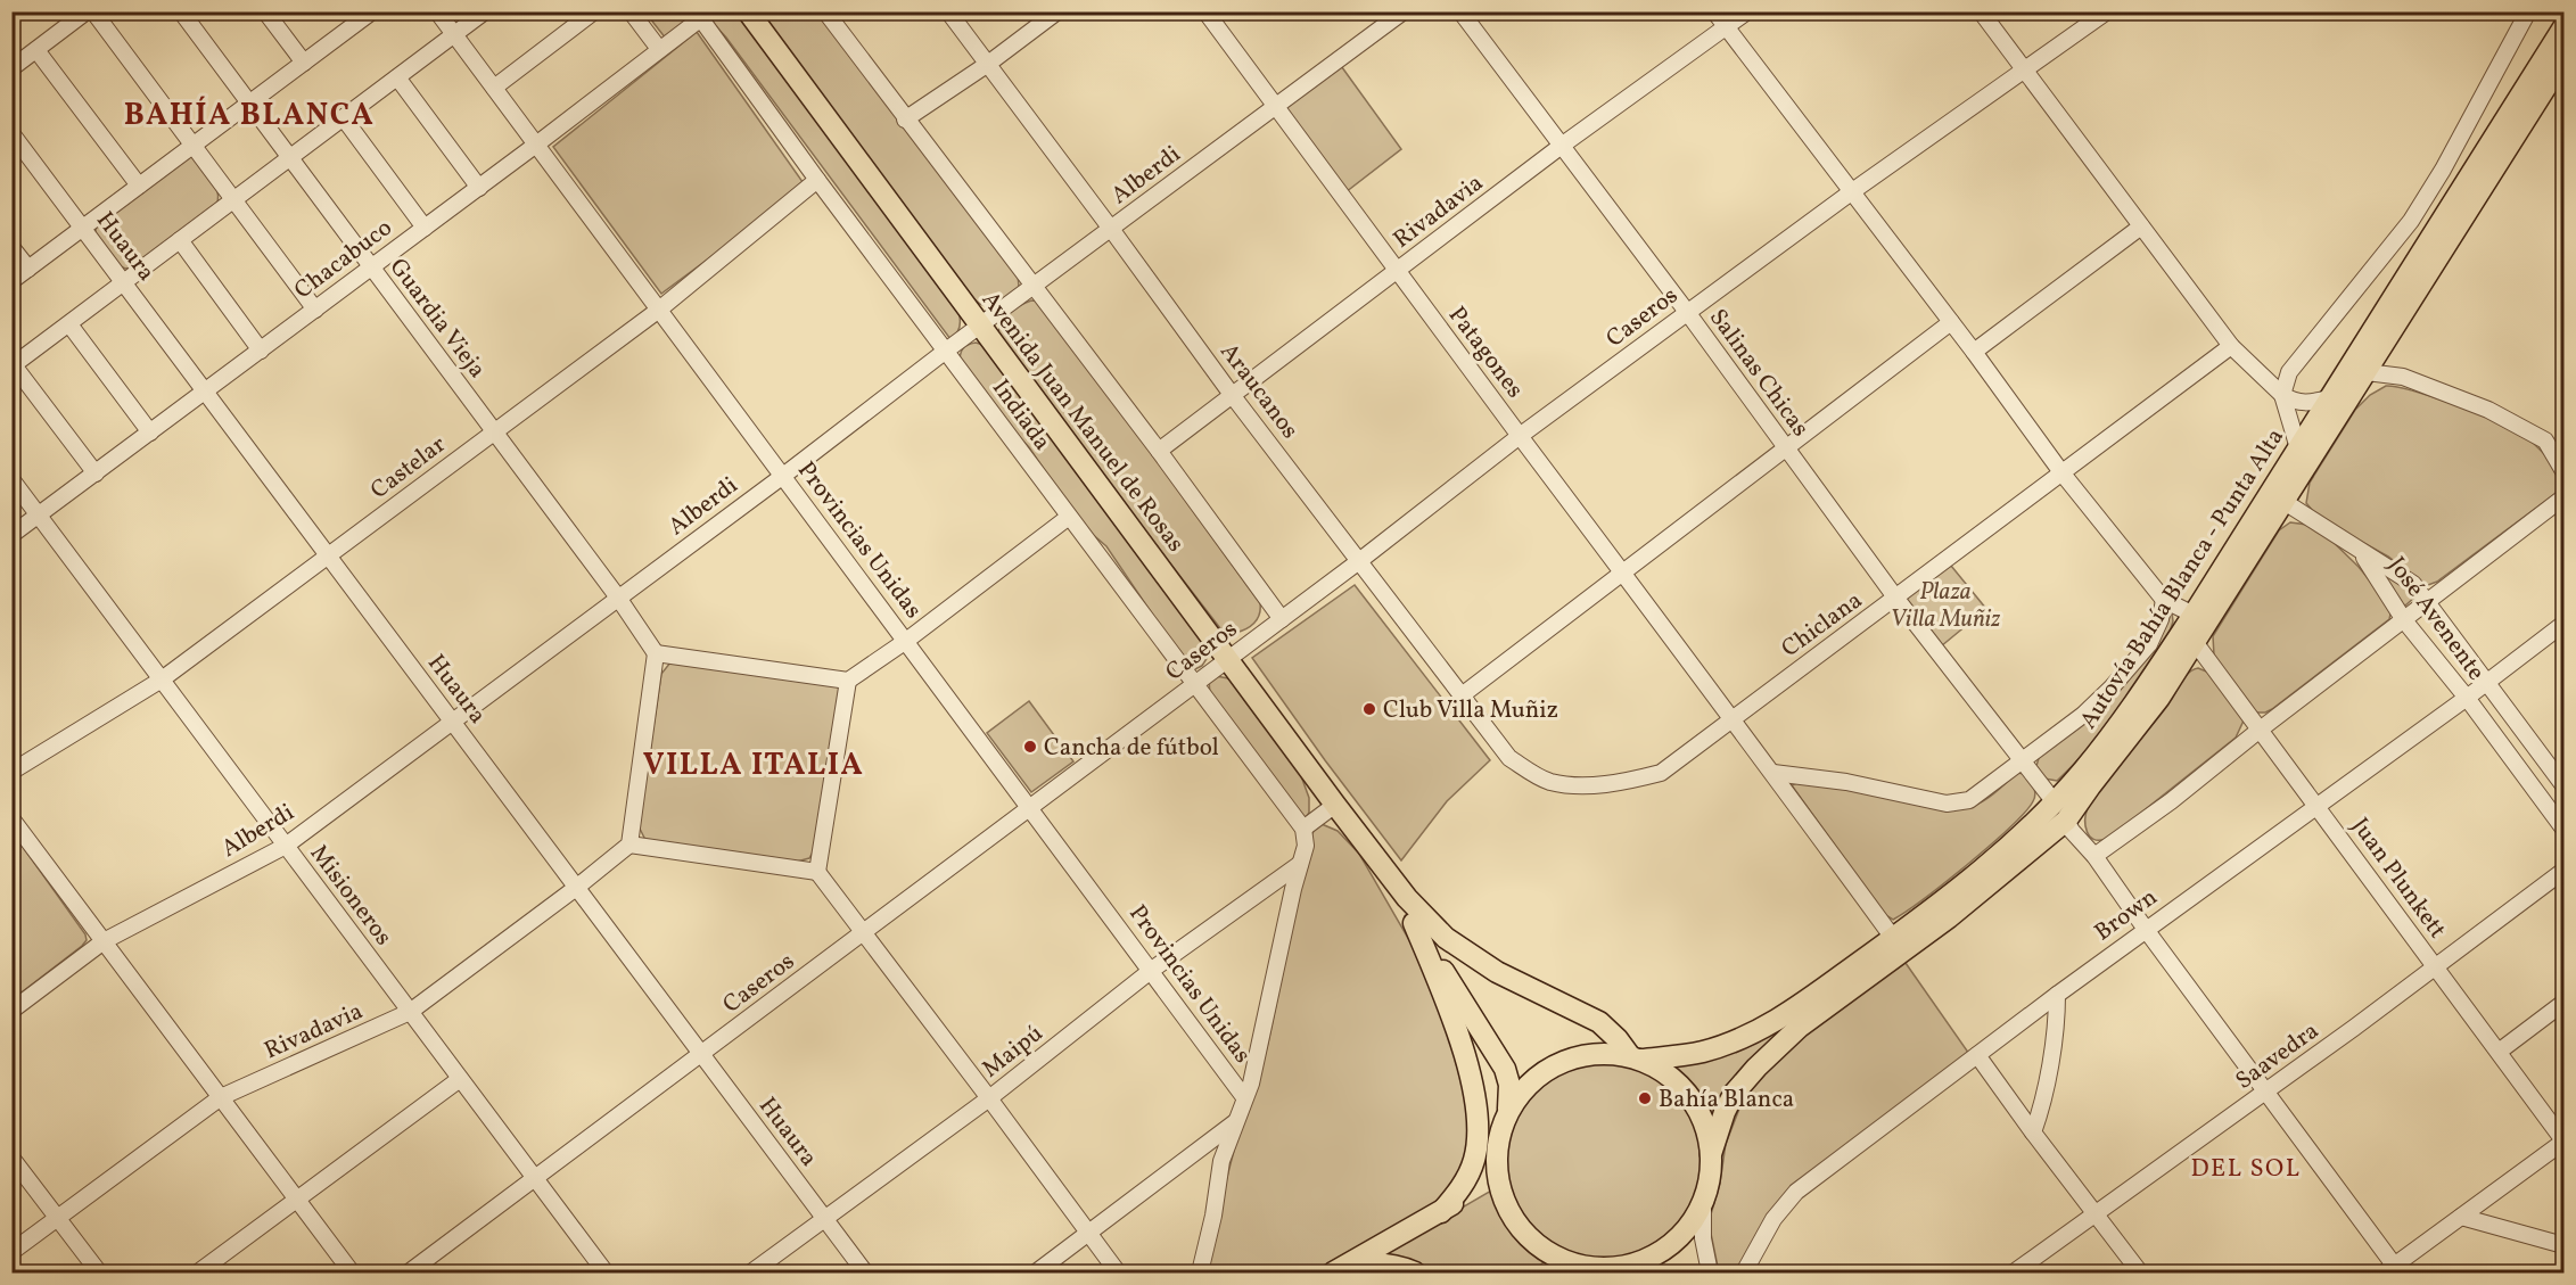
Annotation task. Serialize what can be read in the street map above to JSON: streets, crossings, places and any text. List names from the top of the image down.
{
  "streets": {
    "main road": ["Avenida Juan Manuel de Rosas", "Autovía Bahía Blanca - Punta Alta"],
    "street": [
      "Alberdi",
      "Rivadavia",
      "Huaura",
      "Chacabuco",
      "Caseros",
      "Guardia Vieja",
      "Patagones",
      "Salinas Chicas",
      "Araucanos",
      "Indiada",
      "Castelar",
      "Provincias Unidas",
      "José Avenente",
      "Chiclana",
      "Juan Plunkett",
      "Misioneros",
      "Brown",
      "Maipú",
      "Saavedra"
    ]
  },
  "crossings": [
    ["Alberdi", "Huaura"],
    ["Alberdi", "Guardia Vieja"],
    ["Alberdi", "Patagones"],
    ["Alberdi", "Araucanos"],
    ["Alberdi", "Indiada"],
    ["Alberdi", "Avenida Juan Manuel de Rosas"],
    ["Alberdi", "Provincias Unidas"],
    ["Alberdi", "Misioneros"],
    ["Rivadavia", "Huaura"],
    ["Rivadavia", "Patagones"],
    ["Rivadavia", "Salinas Chicas"],
    ["Rivadavia", "Araucanos"],
    ["Rivadavia", "Misioneros"],
    ["Huaura", "Chacabuco"],
    ["Huaura", "Caseros"],
    ["Huaura", "Castelar"],
    ["Huaura", "Maipú"],
    ["Chacabuco", "Guardia Vieja"],
    ["Chacabuco", "Indiada"],
    ["Chacabuco", "Provincias Unidas"],
    ["Chacabuco", "Misioneros"],
    ["Caseros", "Patagones"],
    ["Caseros", "Salinas Chicas"],
    ["Caseros", "Araucanos"],
    ["Caseros", "Indiada"],
    ["Caseros", "Avenida Juan Manuel de Rosas"],
    ["Caseros", "Provincias Unidas"],
    ["Caseros", "Misioneros"],
    ["Guardia Vieja", "Castelar"],
    ["Patagones", "Autovía Bahía Blanca - Punta Alta"],
    ["Patagones", "Chiclana"],
    ["Salinas Chicas", "Autovía Bahía Blanca - Punta Alta"],
    ["Salinas Chicas", "Chiclana"],
    ["Araucanos", "Chiclana"],
    ["Indiada", "Castelar"],
    ["Indiada", "Maipú"],
    ["Avenida Juan Manuel de Rosas", "Autovía Bahía Blanca - Punta Alta"],
    ["Castelar", "Provincias Unidas"],
    ["Castelar", "Misioneros"],
    ["Provincias Unidas", "Maipú"],
    ["Autovía Bahía Blanca - Punta Alta", "Juan Plunkett"],
    ["José Avenente", "Brown"],
    ["Juan Plunkett", "Brown"],
    ["Juan Plunkett", "Saavedra"]
  ],
  "districts": ["BAHÍA BLANCA", "VILLA ITALIA", "DEL SOL"],
  "parks": ["Plaza Villa Muñiz"],
  "places": ["Club Villa Muñiz", "Cancha de fútbol", "Bahía Blanca"]
}
